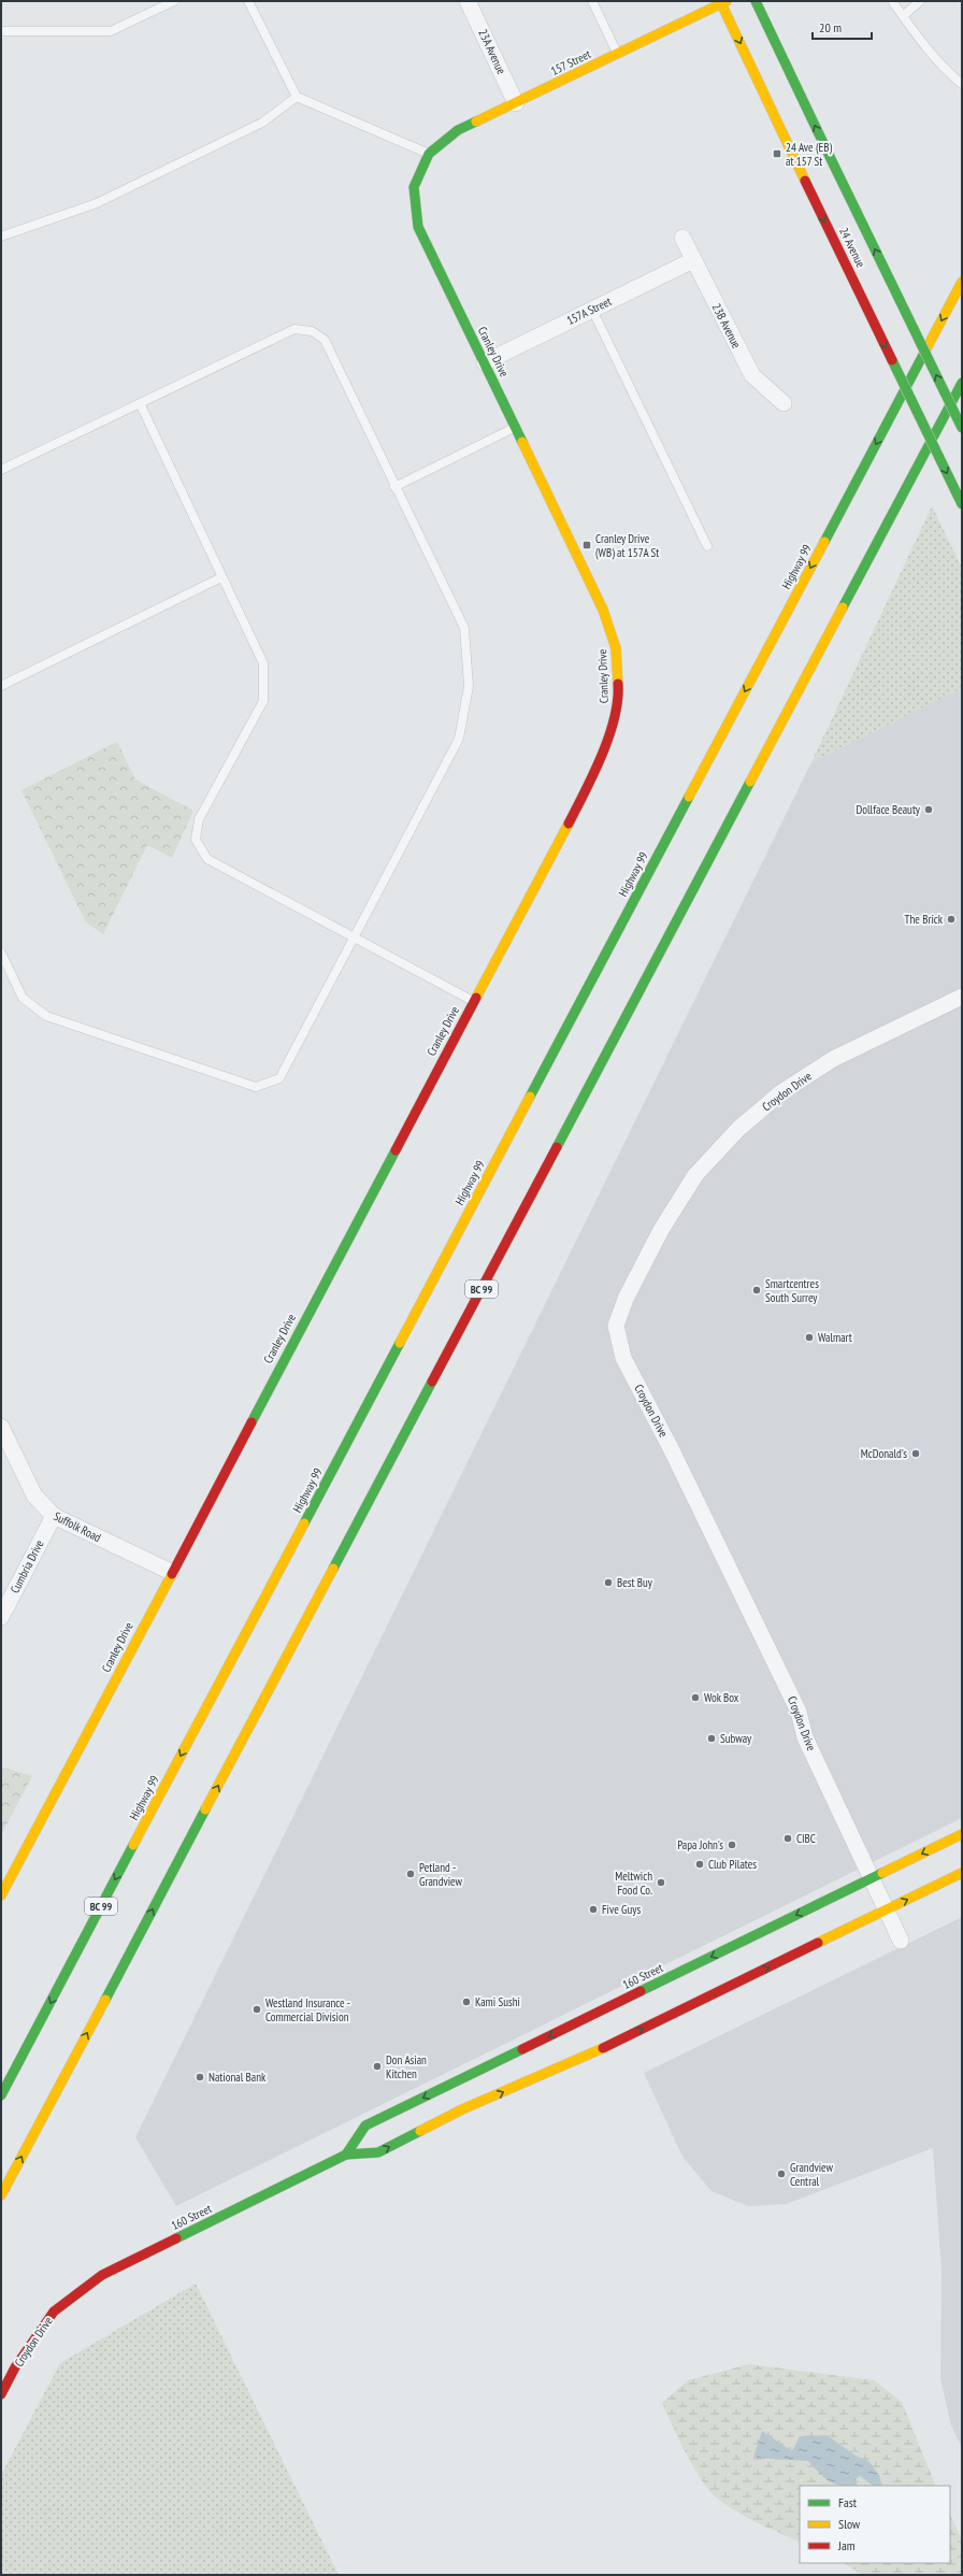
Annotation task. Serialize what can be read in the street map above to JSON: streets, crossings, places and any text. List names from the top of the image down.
{
  "streets": {
    "main road": [
      "157 Street",
      "24 Avenue",
      "Cranley Drive",
      "Highway 99",
      "Croydon Drive",
      "BC 99",
      "160 Street"
    ],
    "street": [
      "23A Avenue",
      "157A Street",
      "23B Avenue",
      "Suffolk Road",
      "Cumbria Drive"
    ]
  },
  "crossings": [
    ["23A Avenue", "157 Street"],
    ["157 Street", "24 Avenue"],
    ["157 Street", "Cranley Drive"],
    ["157A Street", "23B Avenue"],
    ["157A Street", "Cranley Drive"],
    ["Cranley Drive", "Suffolk Road"],
    ["Croydon Drive", "160 Street"],
    ["Suffolk Road", "Cumbria Drive"]
  ],
  "places": {
    "transit": ["24 Ave (EB) at 157 St", "Cranley Drive (WB) at 157A St"],
    "other": [
      "Dollface Beauty",
      "The Brick",
      "Smartcentres South Surrey",
      "Walmart",
      "McDonald's",
      "Best Buy",
      "Wok Box",
      "Subway",
      "CIBC",
      "Papa John's",
      "Club Pilates",
      "Petland - Grandview",
      "Meltwich Food Co.",
      "Five Guys",
      "Kami Sushi",
      "Westland Insurance - Commercial Division",
      "Don Asian Kitchen",
      "National Bank",
      "Grandview Central"
    ]
  },
  "legend": ["Fast", "Slow", "Jam"],
  "scale_bar": "20 m"
}
